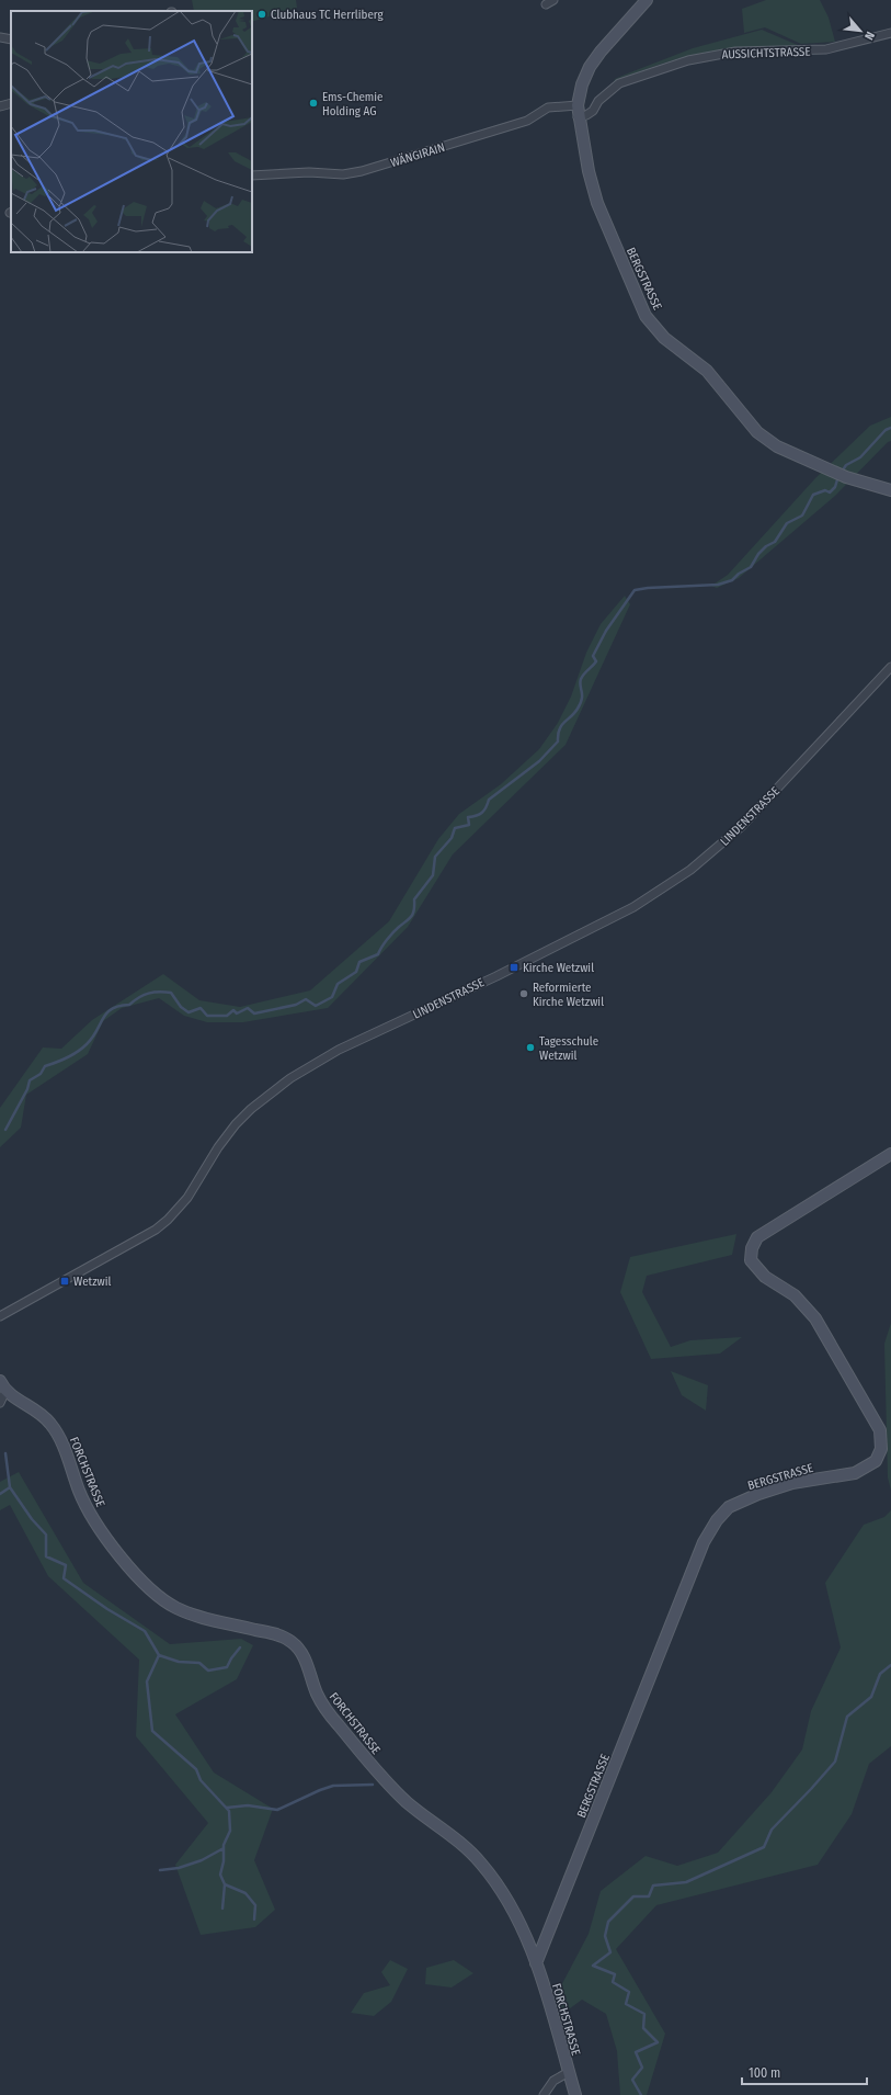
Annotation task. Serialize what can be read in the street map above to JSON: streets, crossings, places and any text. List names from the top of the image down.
{
  "streets": {
    "street": [
      "AUSSICHTSTRASSE",
      "WÄNGIRAIN",
      "BERGSTRASSE",
      "LINDENSTRASSE",
      "FORCHSTRASSE"
    ]
  },
  "crossings": [
    ["AUSSICHTSTRASSE", "BERGSTRASSE"],
    ["WÄNGIRAIN", "BERGSTRASSE"],
    ["BERGSTRASSE", "FORCHSTRASSE"]
  ],
  "places": {
    "other": [
      "Clubhaus TC Herrliberg",
      "Ems-Chemie Holding AG",
      "Reformierte Kirche Wetzwil",
      "Tagesschule Wetzwil"
    ],
    "transit": ["Kirche Wetzwil", "Wetzwil"]
  },
  "scale_bar": "100 m",
  "north": "bottom right"
}
